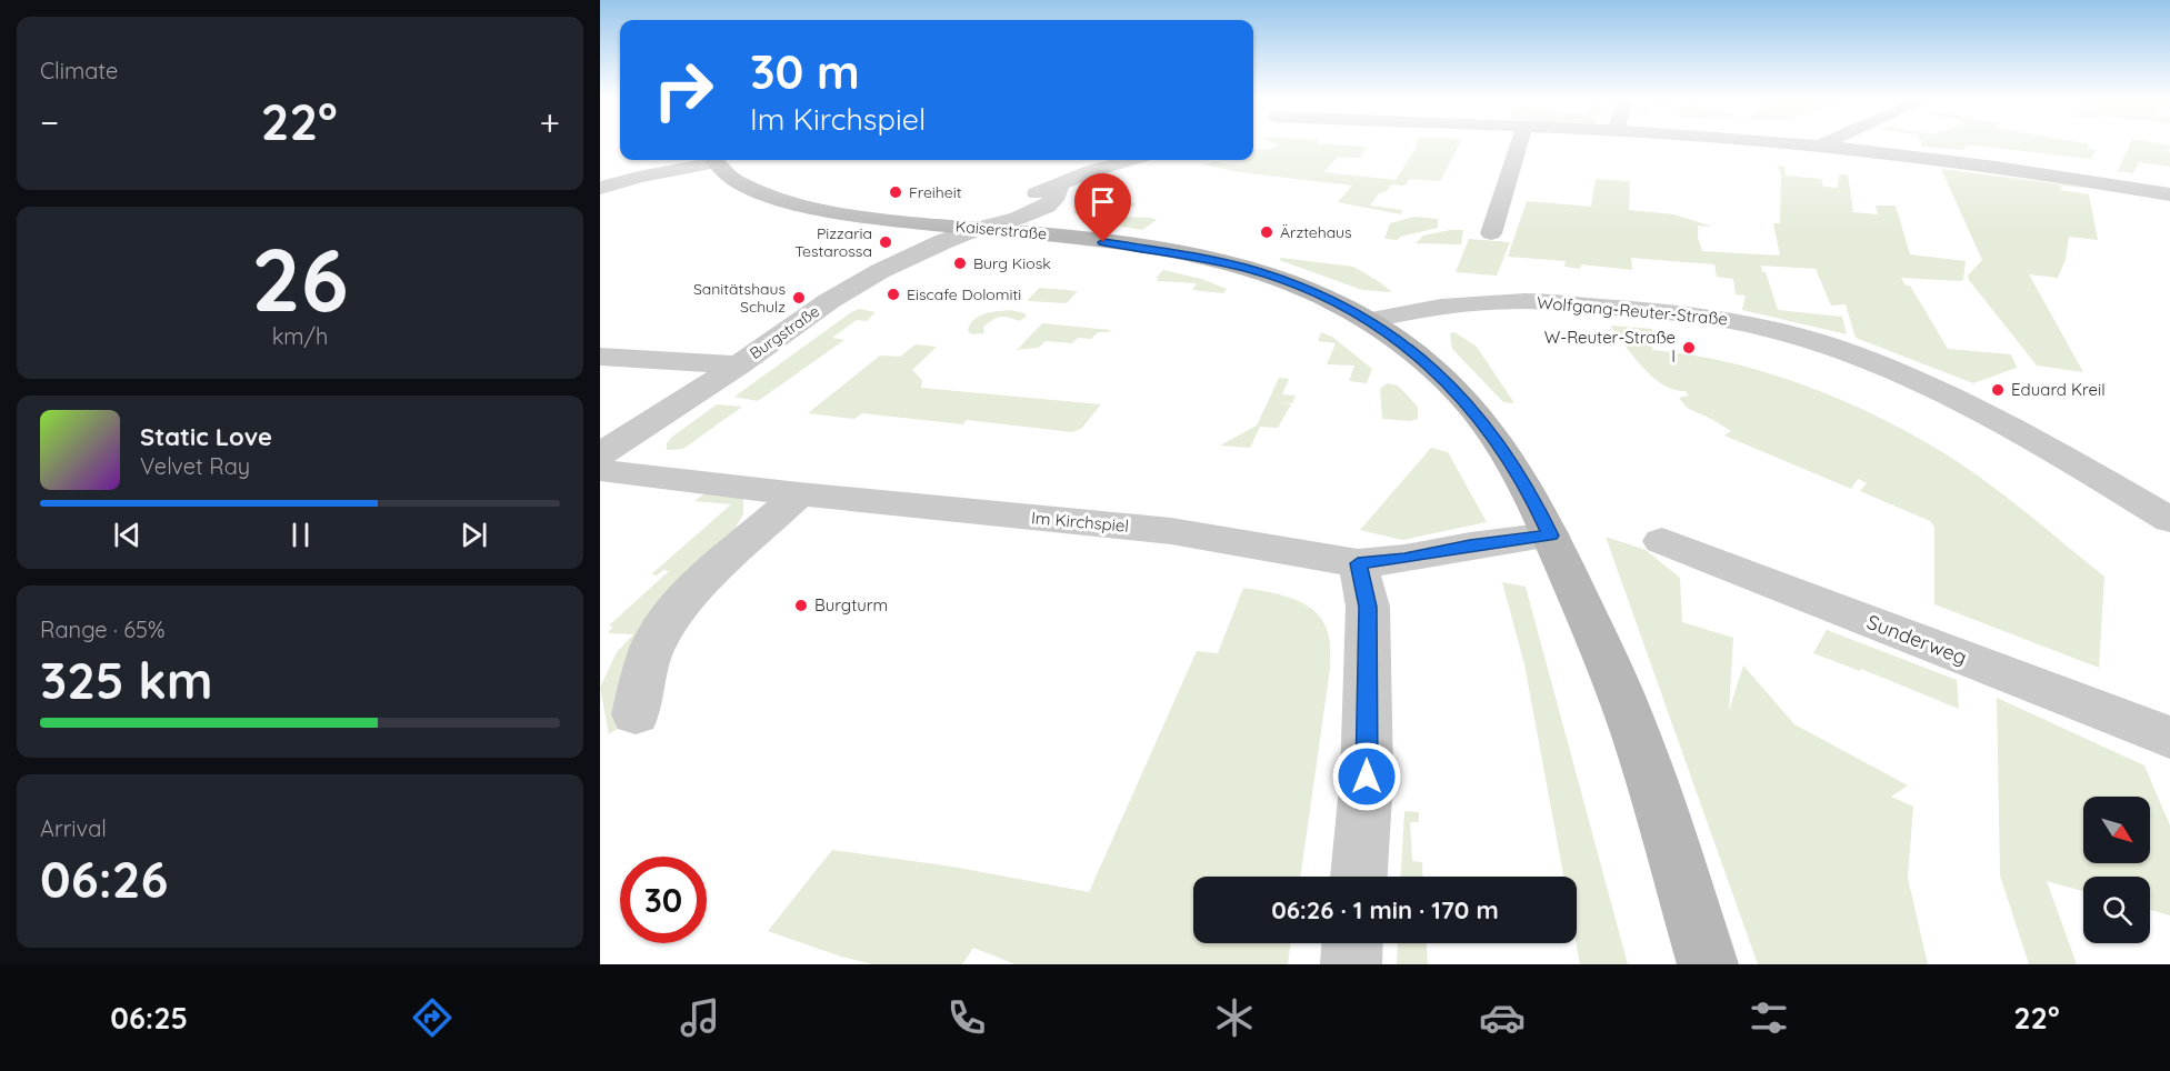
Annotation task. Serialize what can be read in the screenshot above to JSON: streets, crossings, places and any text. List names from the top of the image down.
{
  "streets": {
    "main road": ["Kaiserstraße"],
    "street": [
      "Wolfgang-Reuter-Straße",
      "Burgstraße",
      "Im Kirchspiel",
      "Sunderweg"
    ]
  },
  "crossings": [
    ["Kaiserstraße", "Wolfgang-Reuter-Straße"],
    ["Kaiserstraße", "Burgstraße"],
    ["Kaiserstraße", "Im Kirchspiel"]
  ],
  "places": [
    "Freiheit",
    "Ärztehaus",
    "Pizzaria Testarossa",
    "Burg Kiosk",
    "Eiscafe Dolomiti",
    "Sanitätshaus Schulz",
    "W-Reuter-Straße I",
    "Eduard Kreil",
    "Burgturm"
  ],
  "north": "bottom right",
  "page": {
    "tile": [
      "Climate",
      ["26", "km/h"],
      ["Range · 65%", "325 km"],
      ["Arrival", "06:26"]
    ],
    "turn": ["30 m", "Im Kirchspiel"],
    "heat": ["−", "22°", "+"],
    "song": ["Static Love", "Velvet Ray"],
    "limit": "30",
    "trip": "06:26 · 1 min · 170 m",
    "tabs": ["06:25", "22°"]
  }
}
